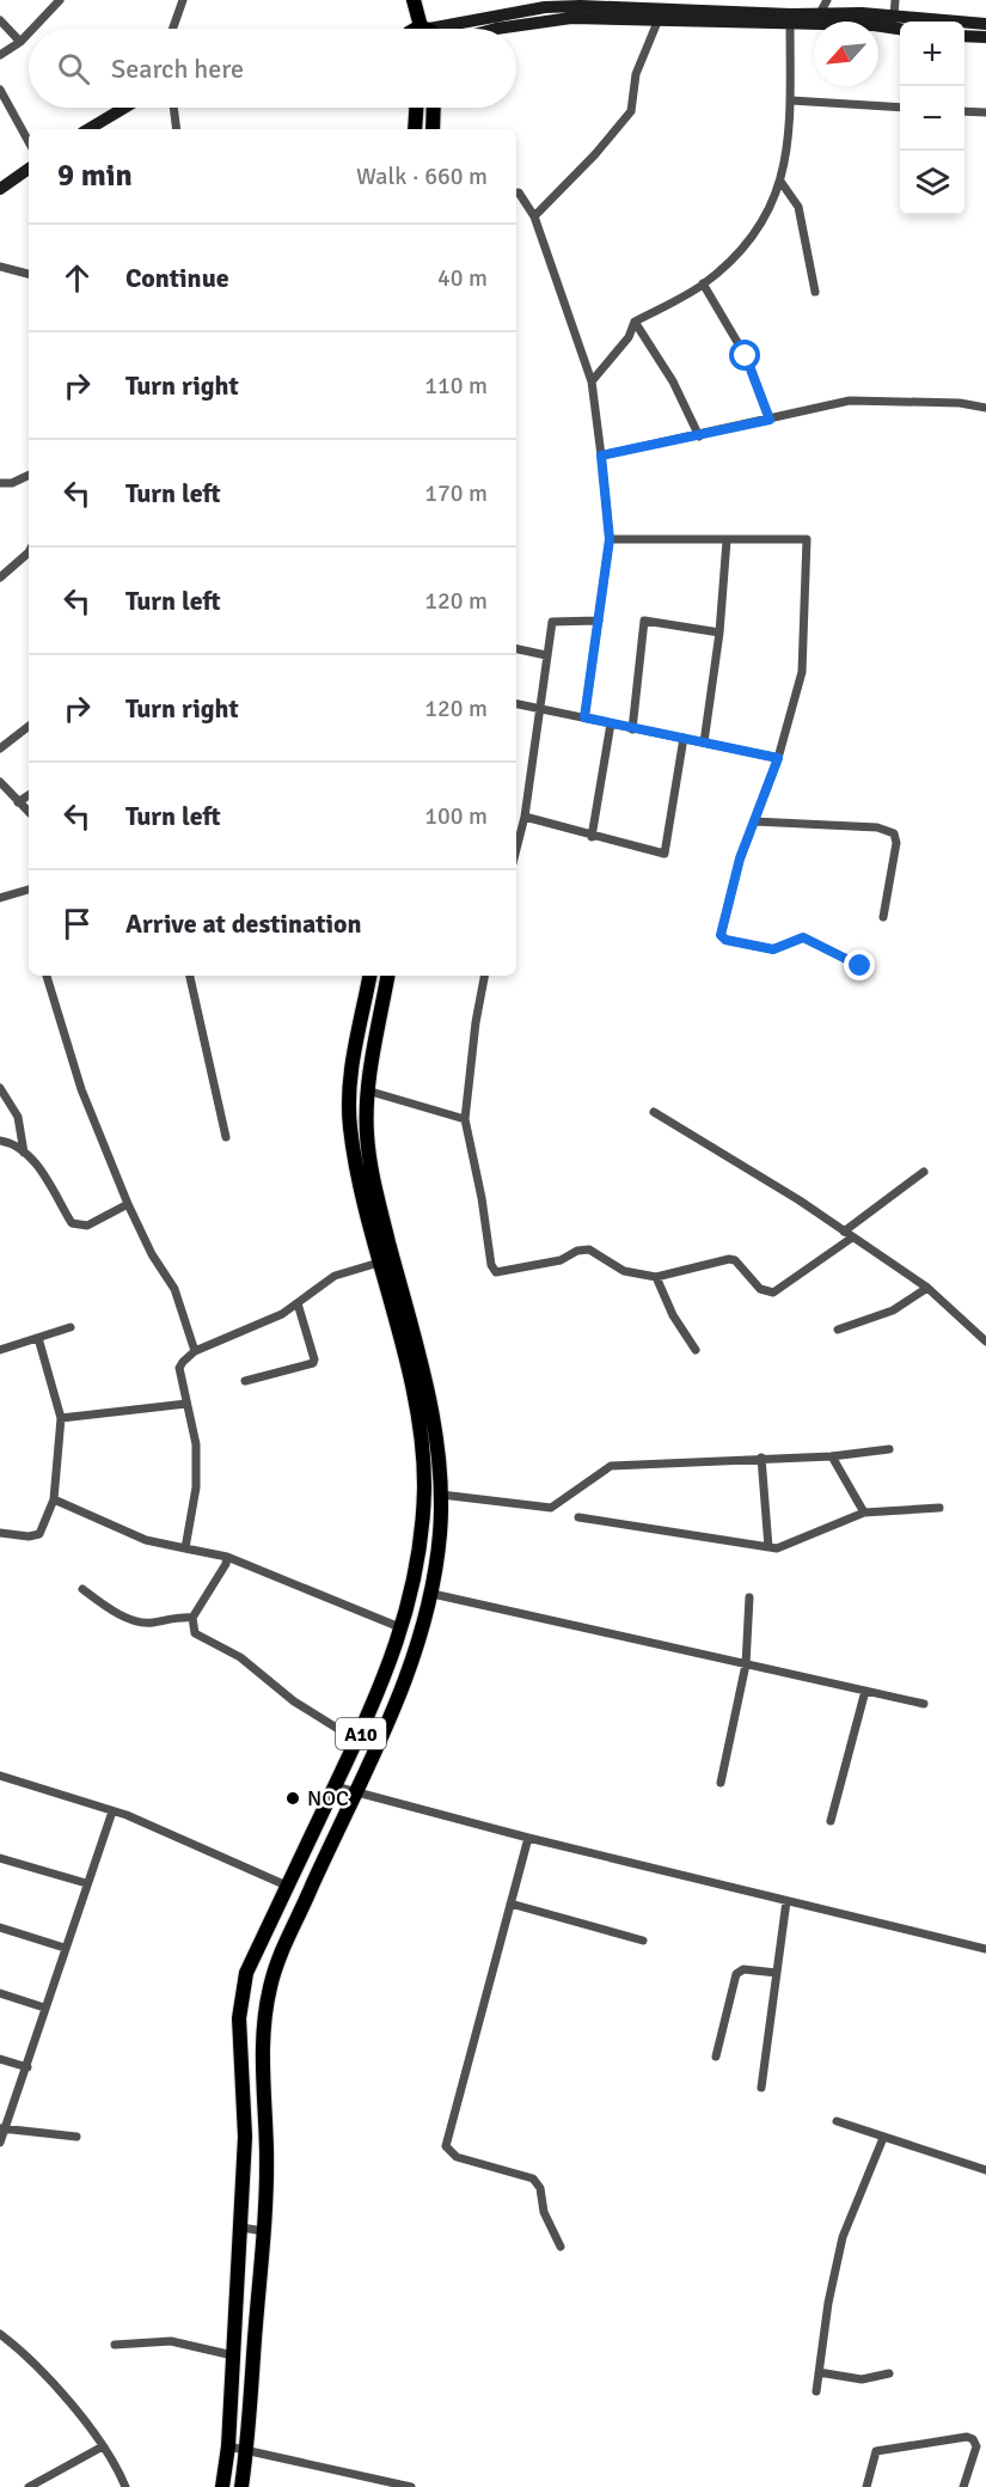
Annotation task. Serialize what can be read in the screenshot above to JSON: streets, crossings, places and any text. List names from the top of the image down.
{
  "streets": {
    "highway": ["A10"]
  },
  "places": ["NOC"],
  "north": "bottom left",
  "page": {
    "map_buttons": ["+", "−"],
    "search": "Search here",
    "heading": ["9 min", "Walk · 660 m"],
    "list": [
      ["Continue", "40 m"],
      ["Turn right", "110 m"],
      ["Turn left", "170 m"],
      ["Turn left", "120 m"],
      ["Turn right", "120 m"],
      ["Turn left", "100 m"],
      "Arrive at destination"
    ]
  }
}
